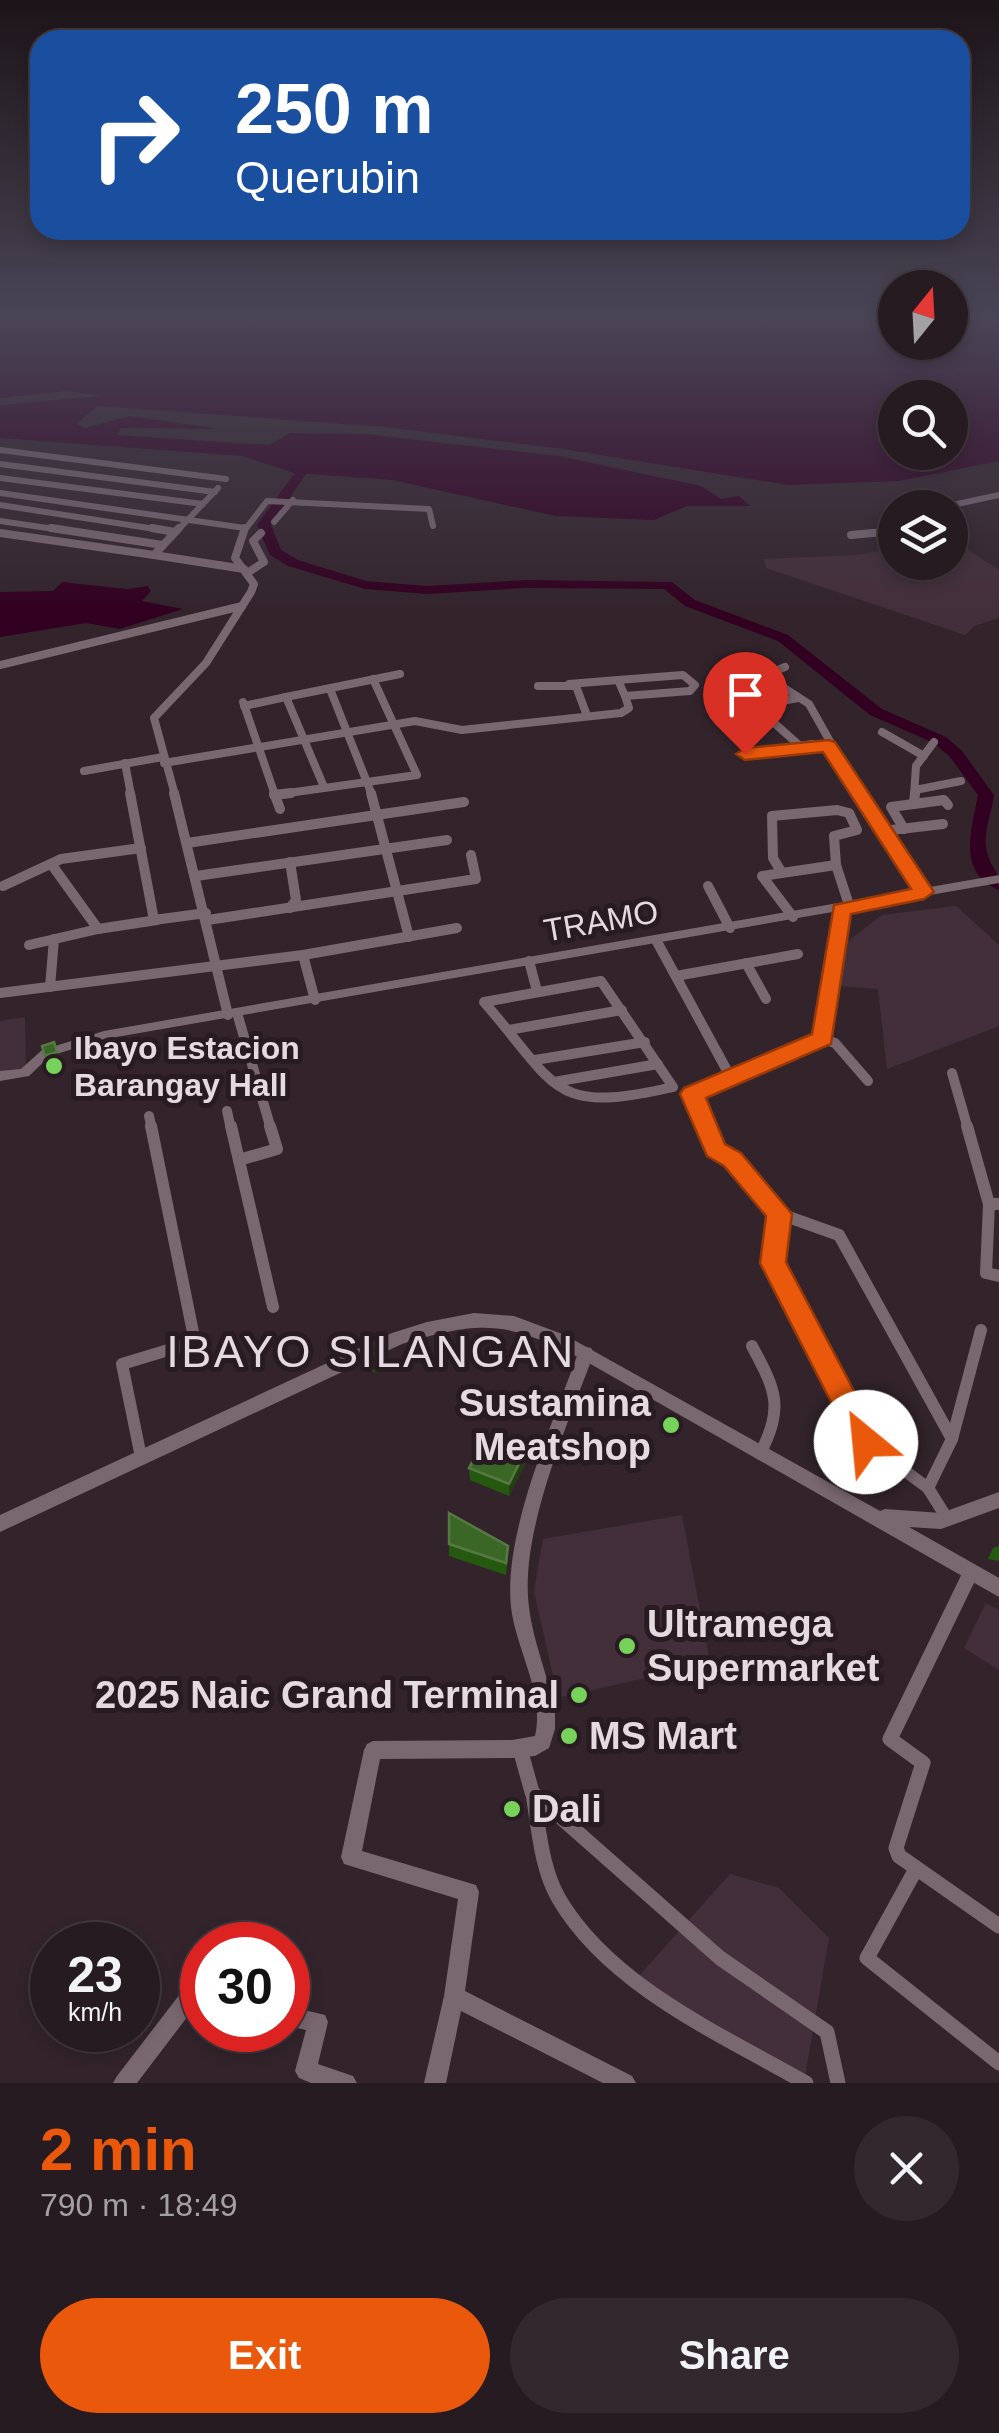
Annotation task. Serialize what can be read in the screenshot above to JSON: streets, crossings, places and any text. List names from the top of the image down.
{
  "streets": {
    "street": ["TRAMO"]
  },
  "districts": ["IBAYO SILANGAN"],
  "places": [
    "Ibayo Estacion Barangay Hall",
    "Sustamina Meatshop",
    "Ultramega Supermarket",
    "2025 Naic Grand Terminal",
    "MS Mart",
    "Dali"
  ],
  "north": "top",
  "page": {
    "turn": ["250 m", "Querubin"],
    "speed": "23 km/h",
    "limit": "30",
    "heading": ["2 min", "790 m · 18:49"],
    "buttons": ["Exit", "Share"]
  }
}
